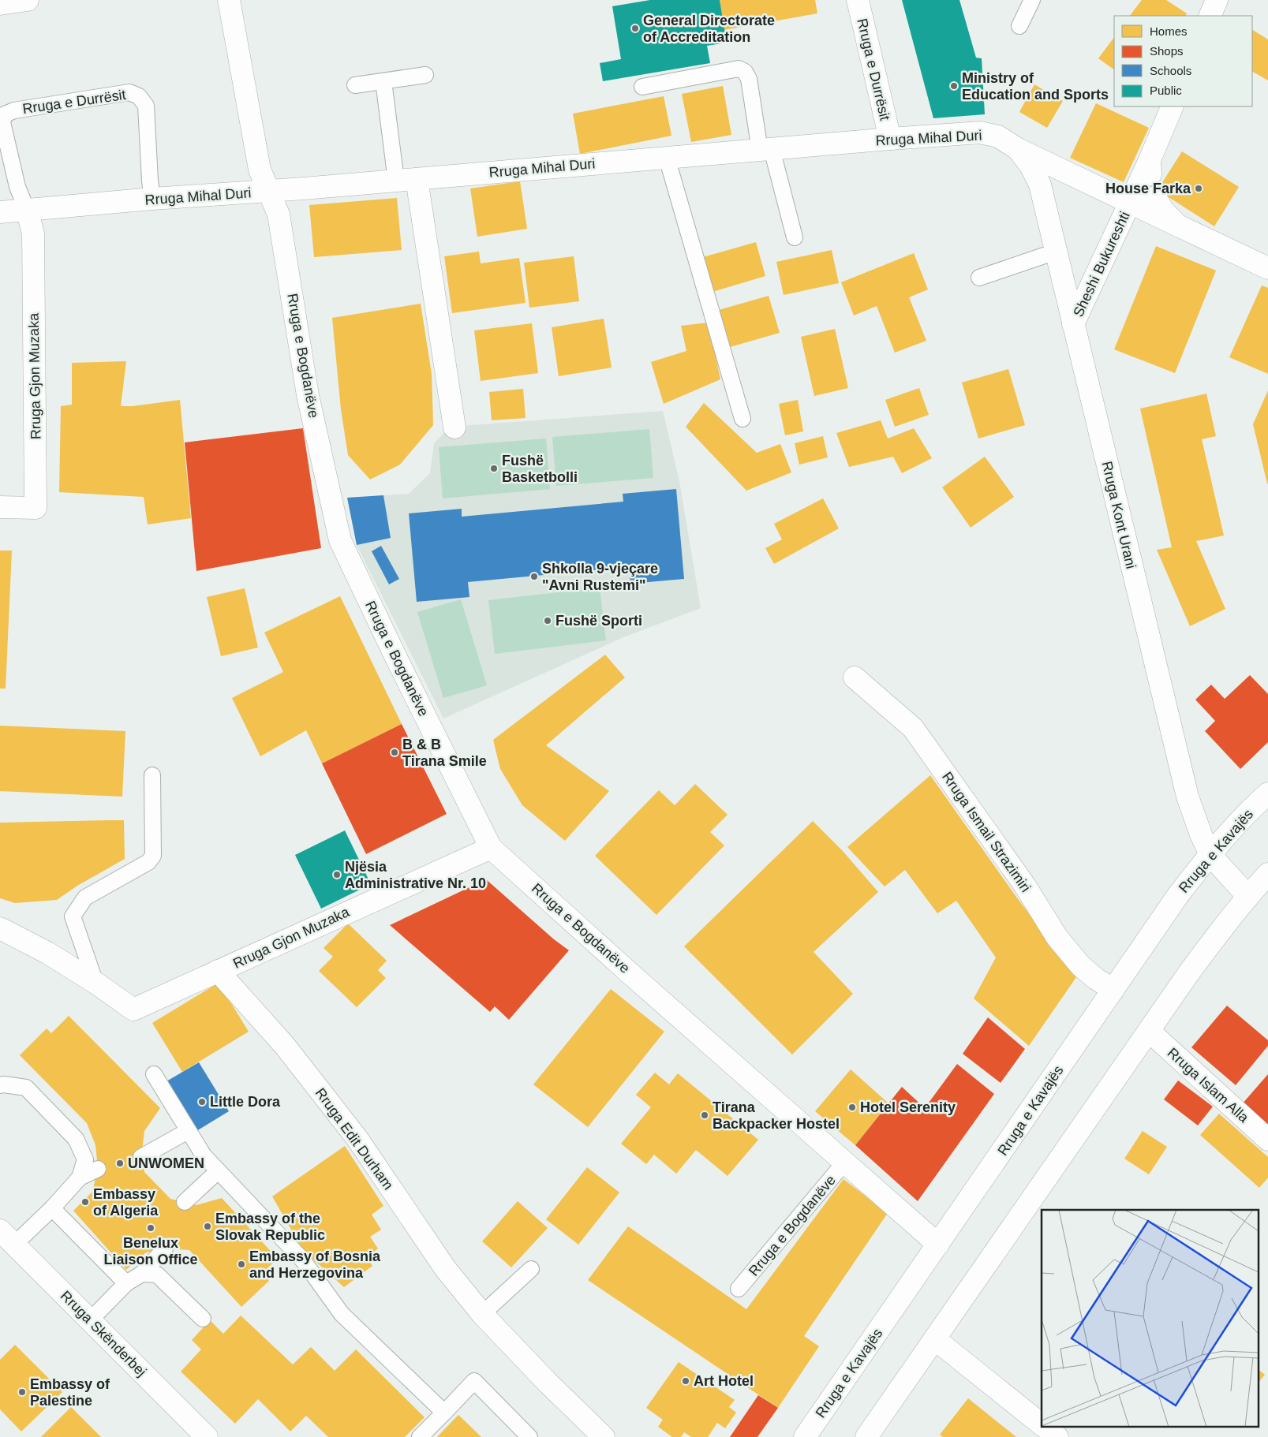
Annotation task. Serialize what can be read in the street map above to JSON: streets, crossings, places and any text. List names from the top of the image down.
{
  "streets": {
    "street": [
      "Rruga e Durrësit",
      "Rruga Mihal Duri",
      "Sheshi Bukureshti",
      "Rruga e Bogdanëve",
      "Rruga Gjon Muzaka",
      "Rruga Kont Urani",
      "Rruga Ismail Strazimiri",
      "Rruga e Kavajës",
      "Rruga Islam Alla",
      "Rruga Edit Durham",
      "Rruga Skënderbej"
    ]
  },
  "crossings": [
    ["Rruga e Durrësit", "Rruga Mihal Duri"],
    ["Rruga e Durrësit", "Rruga Gjon Muzaka"],
    ["Rruga Mihal Duri", "Sheshi Bukureshti"],
    ["Rruga Mihal Duri", "Rruga e Bogdanëve"],
    ["Rruga Mihal Duri", "Rruga Gjon Muzaka"],
    ["Rruga Mihal Duri", "Rruga Kont Urani"],
    ["Sheshi Bukureshti", "Rruga Kont Urani"],
    ["Rruga e Bogdanëve", "Rruga Gjon Muzaka"],
    ["Rruga e Bogdanëve", "Rruga e Kavajës"],
    ["Rruga Gjon Muzaka", "Rruga Edit Durham"],
    ["Rruga Kont Urani", "Rruga e Kavajës"],
    ["Rruga Ismail Strazimiri", "Rruga e Kavajës"]
  ],
  "places": [
    "General Directorate of Accreditation",
    "Ministry of Education and Sports",
    "House Farka",
    "Fushë Basketbolli",
    "Shkolla 9-vjeçare \"Avni Rustemi\"",
    "Fushë Sporti",
    "B & B Tirana Smile",
    "Njësia Administrative Nr. 10",
    "Little Dora",
    "Hotel Serenity",
    "Tirana Backpacker Hostel",
    "UNWOMEN",
    "Embassy of Algeria",
    "Embassy of the Slovak Republic",
    "Benelux Liaison Office",
    "Embassy of Bosnia and Herzegovina",
    "Art Hotel",
    "Embassy of Palestine"
  ],
  "legend": [
    "Homes",
    "Shops",
    "Schools",
    "Public"
  ]
}
